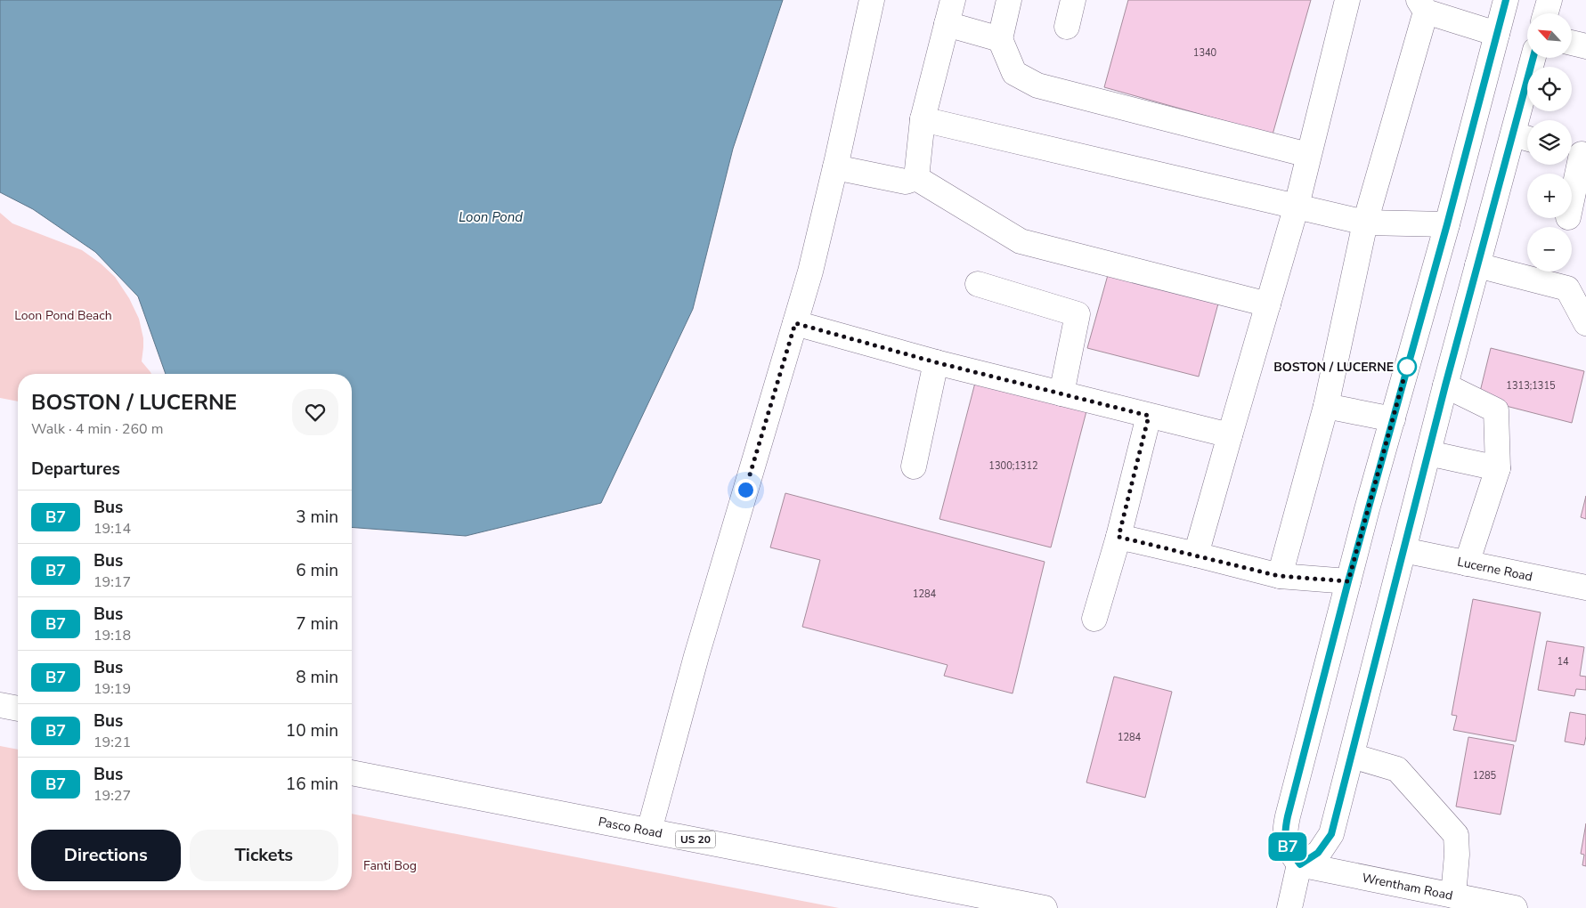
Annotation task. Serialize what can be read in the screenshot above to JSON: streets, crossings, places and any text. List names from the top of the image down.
{
  "streets": {
    "main road": [
      "Lucerne Road",
      "Pasco Road",
      "US 20",
      "Wrentham Road"
    ]
  },
  "water": ["Loon Pond"],
  "parks": ["Loon Pond Beach", "Fanti Bog"],
  "places": ["BOSTON / LUCERNE"],
  "lines": ["bus line B7"],
  "house_numbers": [
    "1340",
    "1313;1315",
    "1300;1312",
    "1284",
    "14",
    "1284",
    "1285"
  ],
  "north": "top left",
  "page": {
    "on_map": "B7",
    "map_buttons": ["+", "−"],
    "heading": [
      ["BOSTON / LUCERNE", "Walk · 4 min · 260 m"],
      "Departures"
    ],
    "list": [
      {
        "mark": "B7",
        "name": "Bus",
        "note": "19:14",
        "value": "3 min"
      },
      {
        "mark": "B7",
        "name": "Bus",
        "note": "19:17",
        "value": "6 min"
      },
      {
        "mark": "B7",
        "name": "Bus",
        "note": "19:18",
        "value": "7 min"
      },
      {
        "mark": "B7",
        "name": "Bus",
        "note": "19:19",
        "value": "8 min"
      },
      {
        "mark": "B7",
        "name": "Bus",
        "note": "19:21",
        "value": "10 min"
      },
      {
        "mark": "B7",
        "name": "Bus",
        "note": "19:27",
        "value": "16 min"
      }
    ],
    "buttons": ["Directions", "Tickets"]
  }
}
